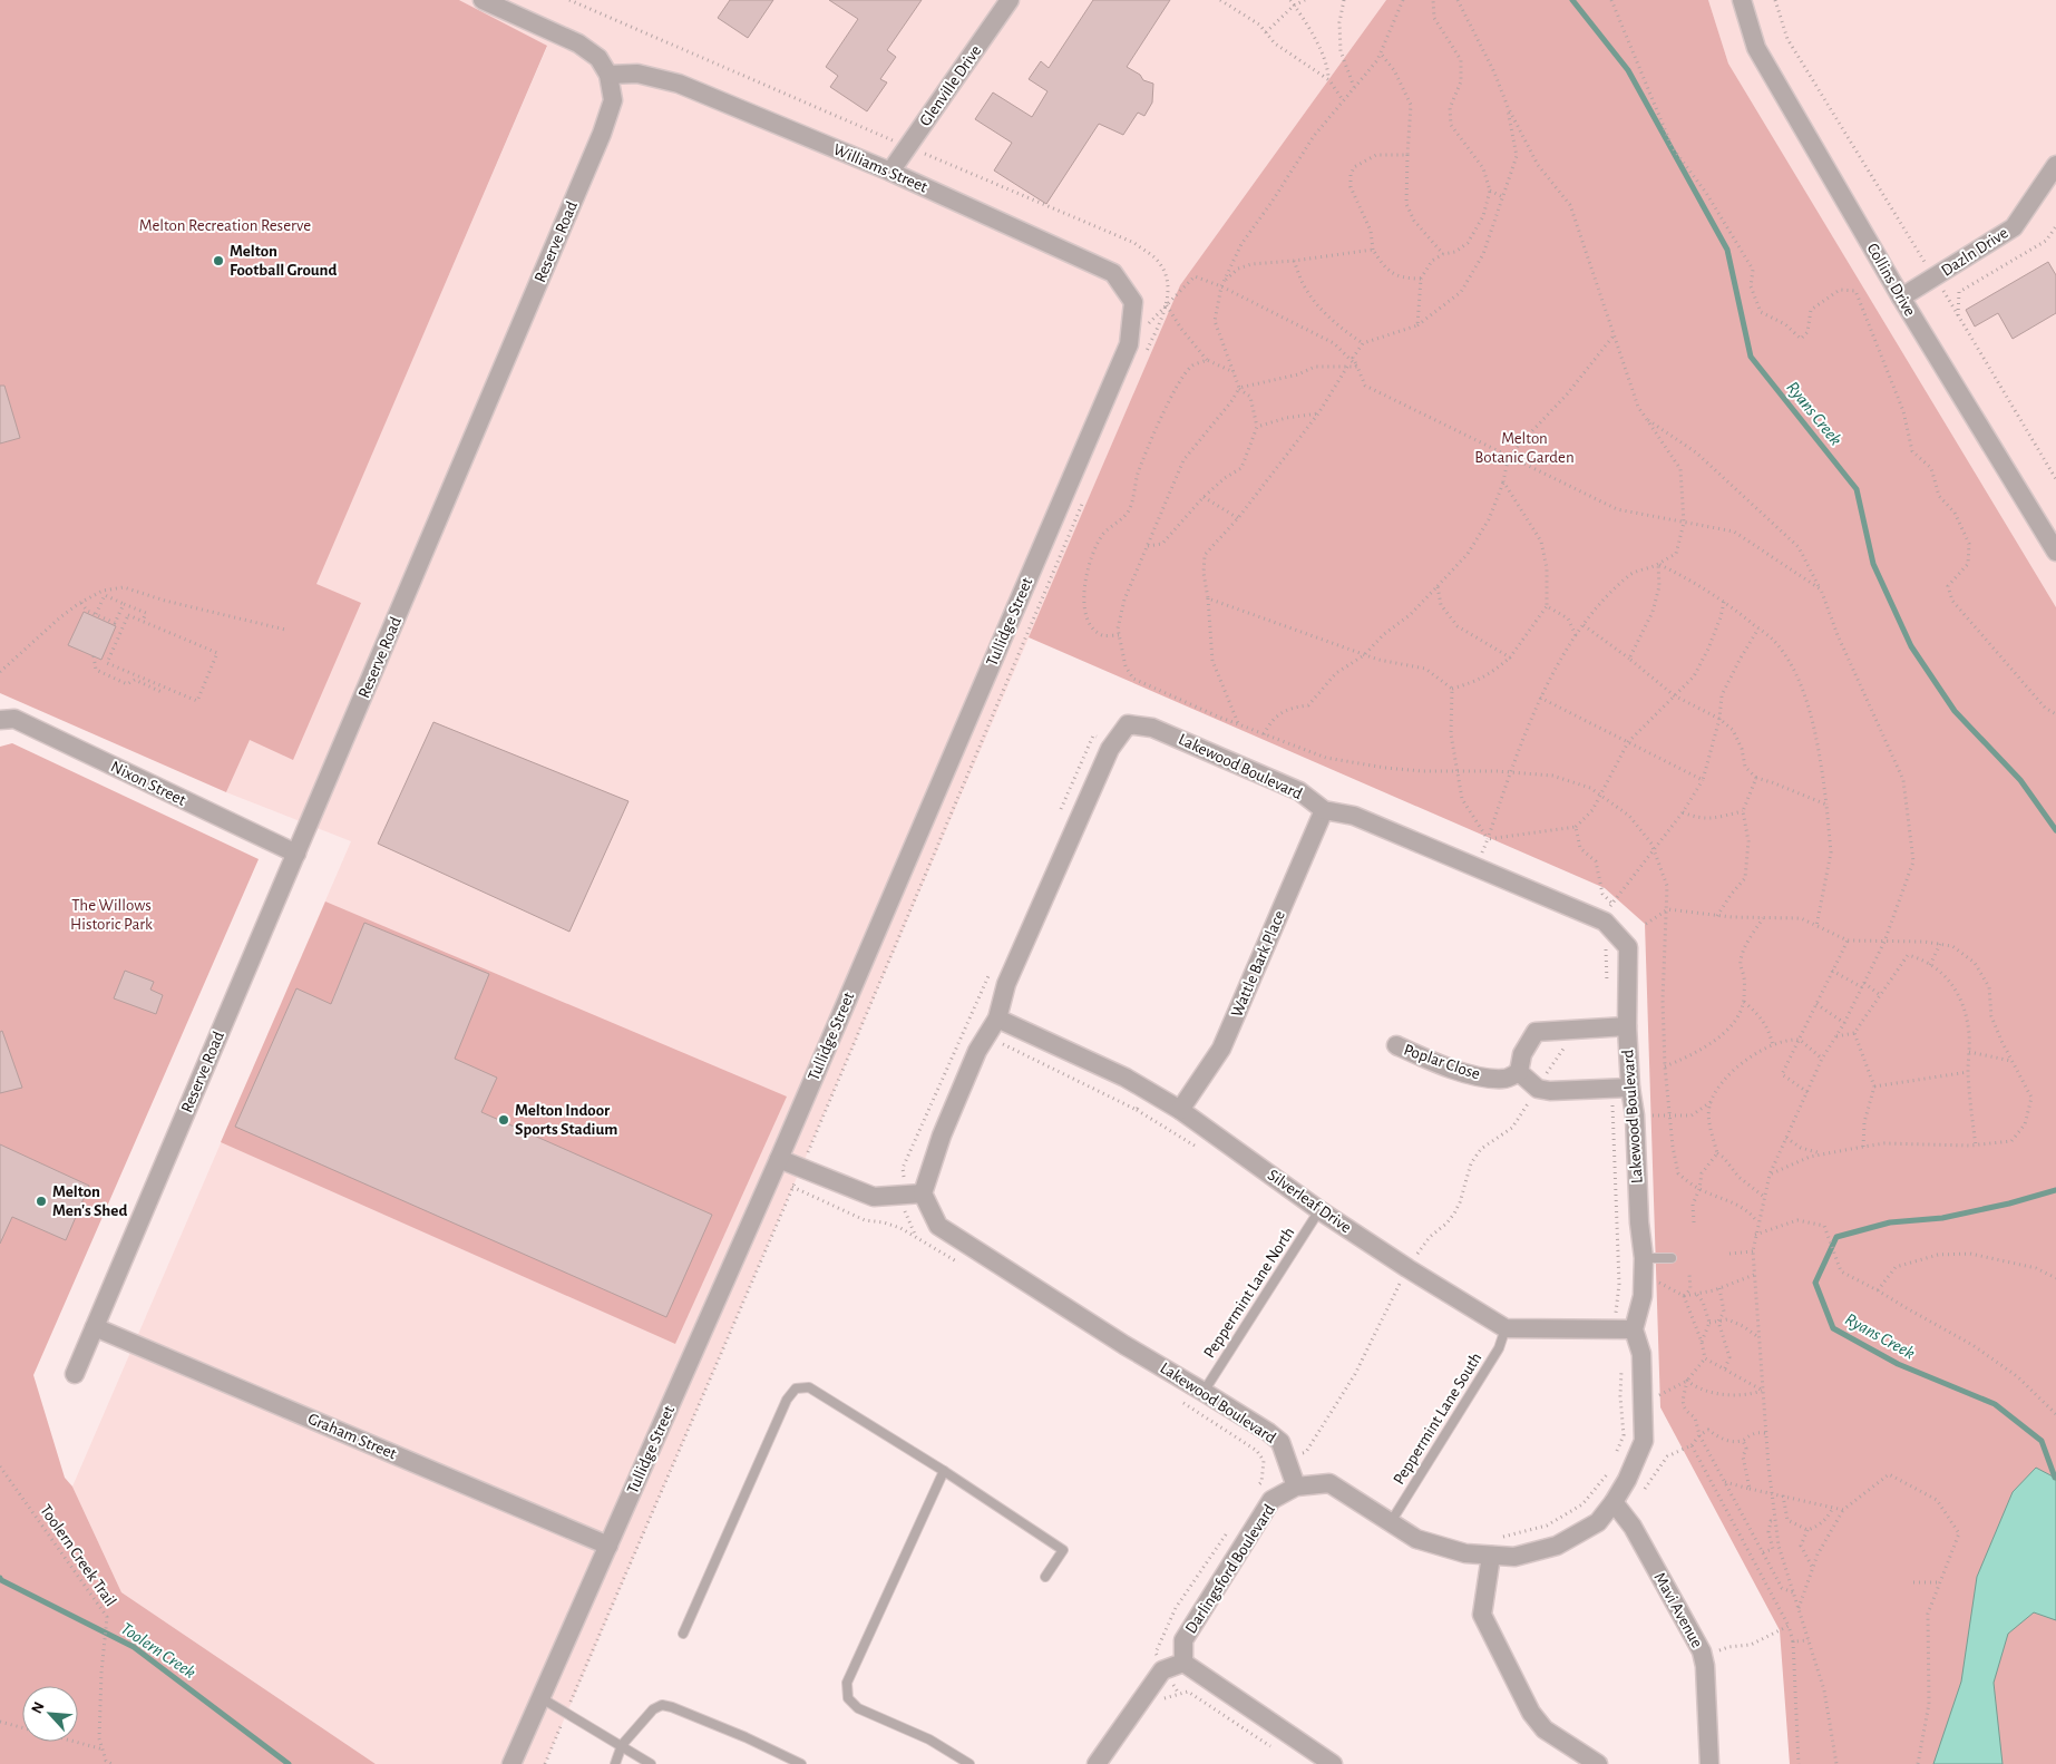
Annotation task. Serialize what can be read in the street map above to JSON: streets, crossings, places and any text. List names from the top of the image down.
{
  "streets": {
    "street": [
      "Glenville Drive",
      "Williams Street",
      "Reserve Road",
      "Dazln Drive",
      "Collins Drive",
      "Tullidge Street",
      "Lakewood Boulevard",
      "Nixon Street",
      "Wattle Bark Place",
      "Poplar Close",
      "Silverleaf Drive",
      "Graham Street",
      "Darlingsford Boulevard",
      "Mavi Avenue"
    ],
    "lane": ["Peppermint Lane North", "Peppermint Lane South"],
    "path": ["Toolern Creek Trail"]
  },
  "crossings": [
    ["Glenville Drive", "Williams Street"],
    ["Williams Street", "Reserve Road"],
    ["Williams Street", "Tullidge Street"],
    ["Reserve Road", "Nixon Street"],
    ["Reserve Road", "Graham Street"],
    ["Dazln Drive", "Collins Drive"],
    ["Tullidge Street", "Graham Street"],
    ["Lakewood Boulevard", "Wattle Bark Place"],
    ["Lakewood Boulevard", "Silverleaf Drive"],
    ["Lakewood Boulevard", "Peppermint Lane North"],
    ["Lakewood Boulevard", "Darlingsford Boulevard"],
    ["Wattle Bark Place", "Silverleaf Drive"],
    ["Silverleaf Drive", "Peppermint Lane North"],
    ["Silverleaf Drive", "Peppermint Lane South"]
  ],
  "water": ["Ryans Creek", "Toolern Creek"],
  "parks": ["Melton Recreation Reserve", "Melton Botanic Garden", "The Willows Historic Park"],
  "places": ["Melton Football Ground", "Melton Indoor Sports Stadium", "Melton Men's Shed"],
  "north": "top left"
}
